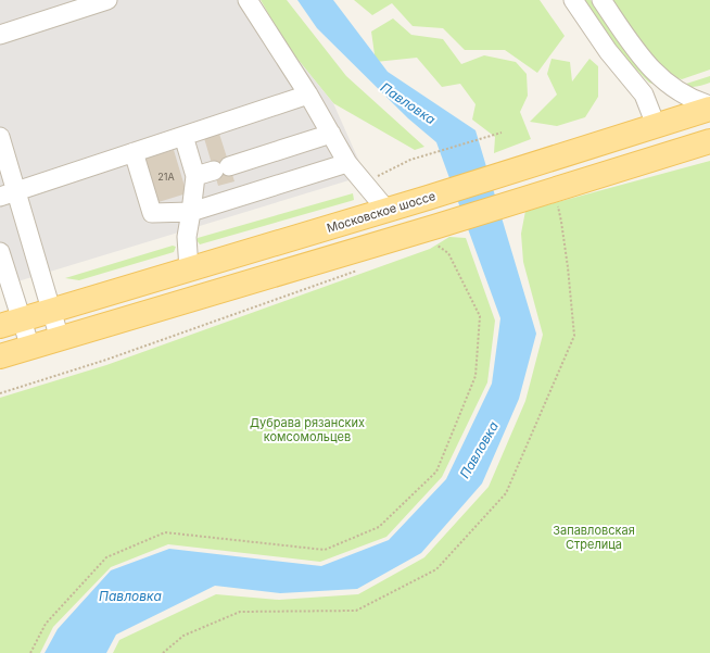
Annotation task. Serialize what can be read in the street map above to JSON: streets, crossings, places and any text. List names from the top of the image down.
{
  "streets": {
    "main road": ["Московское шоссе"]
  },
  "water": ["Павловка"],
  "parks": ["Дубрава рязанских комсомольцев", "Запавловская Стрелица"],
  "house_numbers": ["21А"]
}
